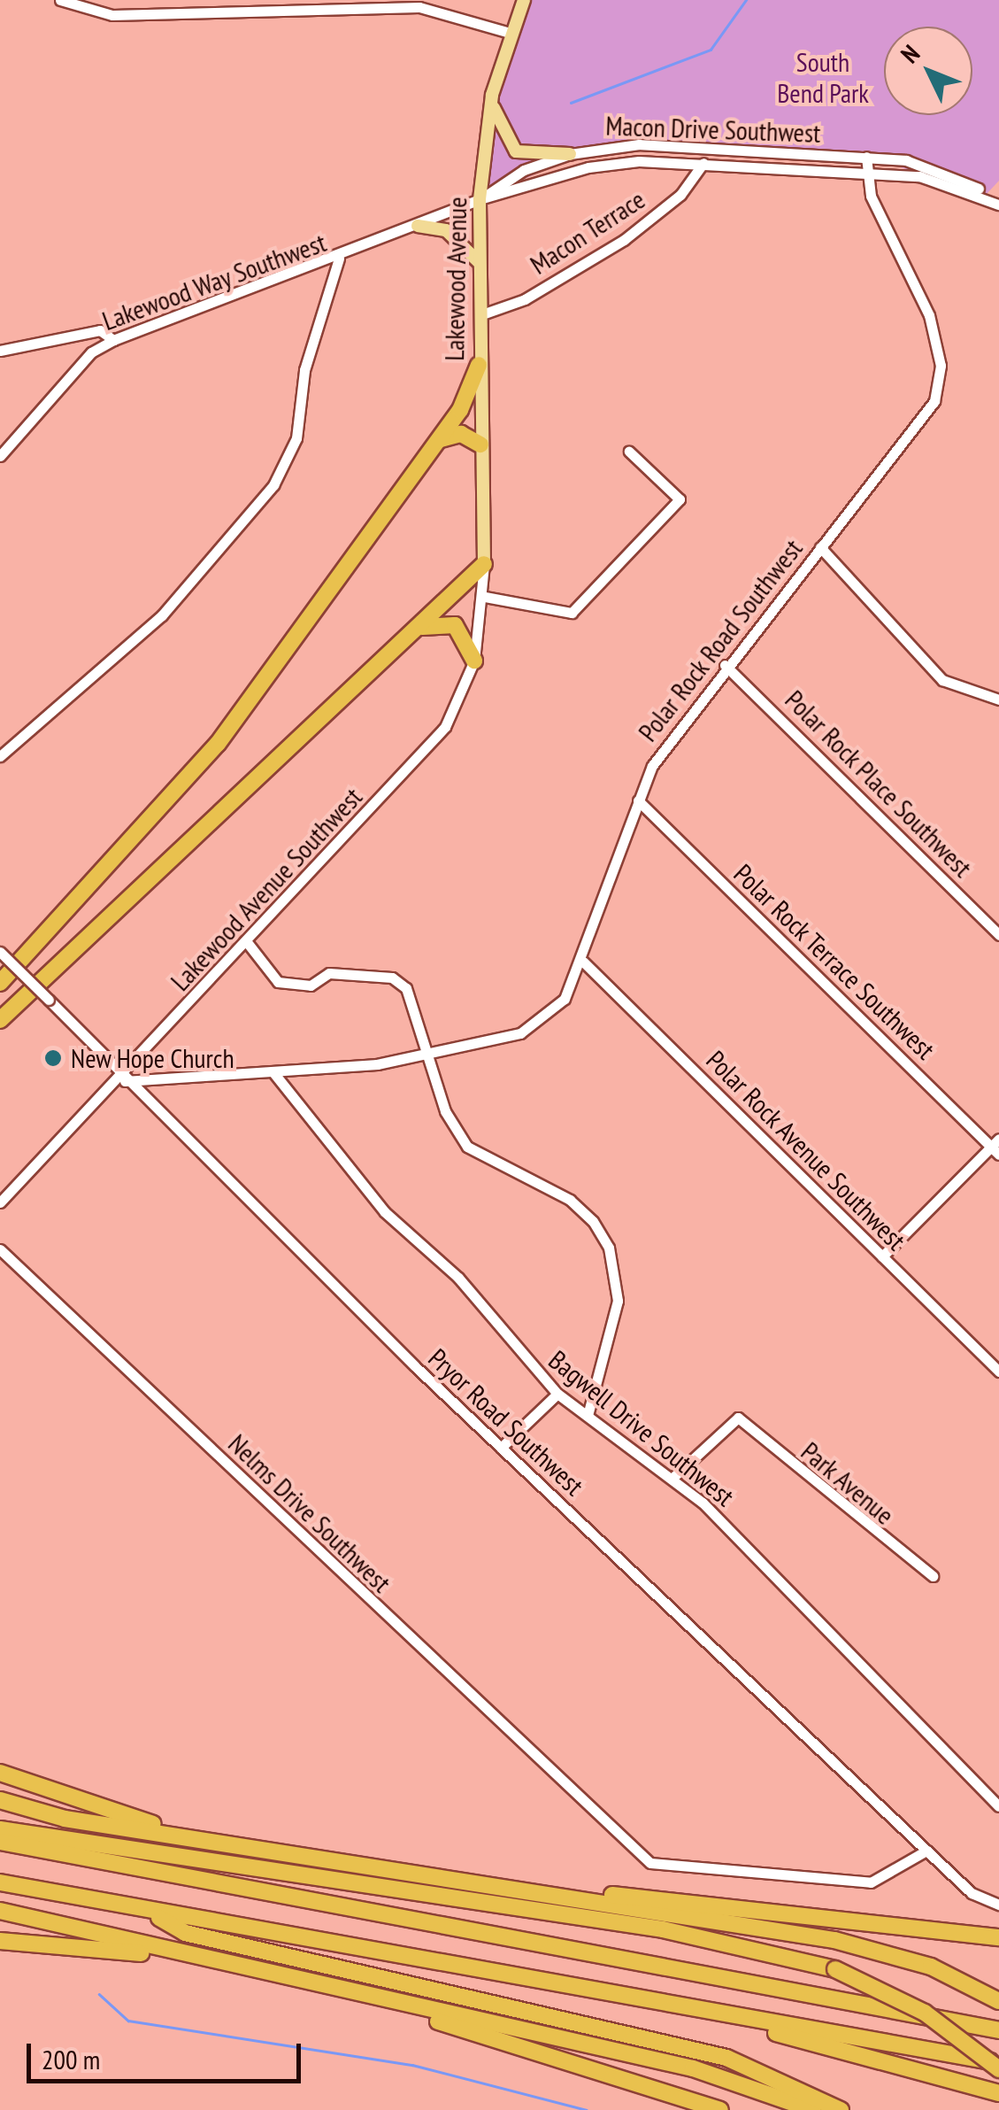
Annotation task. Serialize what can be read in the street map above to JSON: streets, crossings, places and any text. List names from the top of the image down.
{
  "streets": {
    "main road": ["Lakewood Avenue"],
    "street": [
      "Macon Drive Southwest",
      "Macon Terrace",
      "Lakewood Way Southwest",
      "Polar Rock Road Southwest",
      "Polar Rock Place Southwest",
      "Lakewood Avenue Southwest",
      "Polar Rock Terrace Southwest",
      "Polar Rock Avenue Southwest",
      "Pryor Road Southwest",
      "Bagwell Drive Southwest",
      "Park Avenue",
      "Nelms Drive Southwest"
    ]
  },
  "crossings": [
    ["Macon Drive Southwest", "Macon Terrace"],
    ["Macon Drive Southwest", "Lakewood Avenue"],
    ["Macon Drive Southwest", "Lakewood Way Southwest"],
    ["Macon Drive Southwest", "Polar Rock Road Southwest"],
    ["Macon Terrace", "Lakewood Avenue"],
    ["Lakewood Avenue", "Lakewood Way Southwest"],
    ["Lakewood Avenue", "Lakewood Avenue Southwest"],
    ["Polar Rock Road Southwest", "Polar Rock Place Southwest"],
    ["Polar Rock Road Southwest", "Lakewood Avenue Southwest"],
    ["Polar Rock Road Southwest", "Polar Rock Terrace Southwest"],
    ["Polar Rock Road Southwest", "Polar Rock Avenue Southwest"],
    ["Polar Rock Road Southwest", "Pryor Road Southwest"],
    ["Polar Rock Road Southwest", "Bagwell Drive Southwest"],
    ["Lakewood Avenue Southwest", "Pryor Road Southwest"],
    ["Pryor Road Southwest", "Nelms Drive Southwest"],
    ["Bagwell Drive Southwest", "Park Avenue"]
  ],
  "parks": ["South Bend Park"],
  "places": ["New Hope Church"],
  "scale_bar": "200 m",
  "north": "top left"
}
